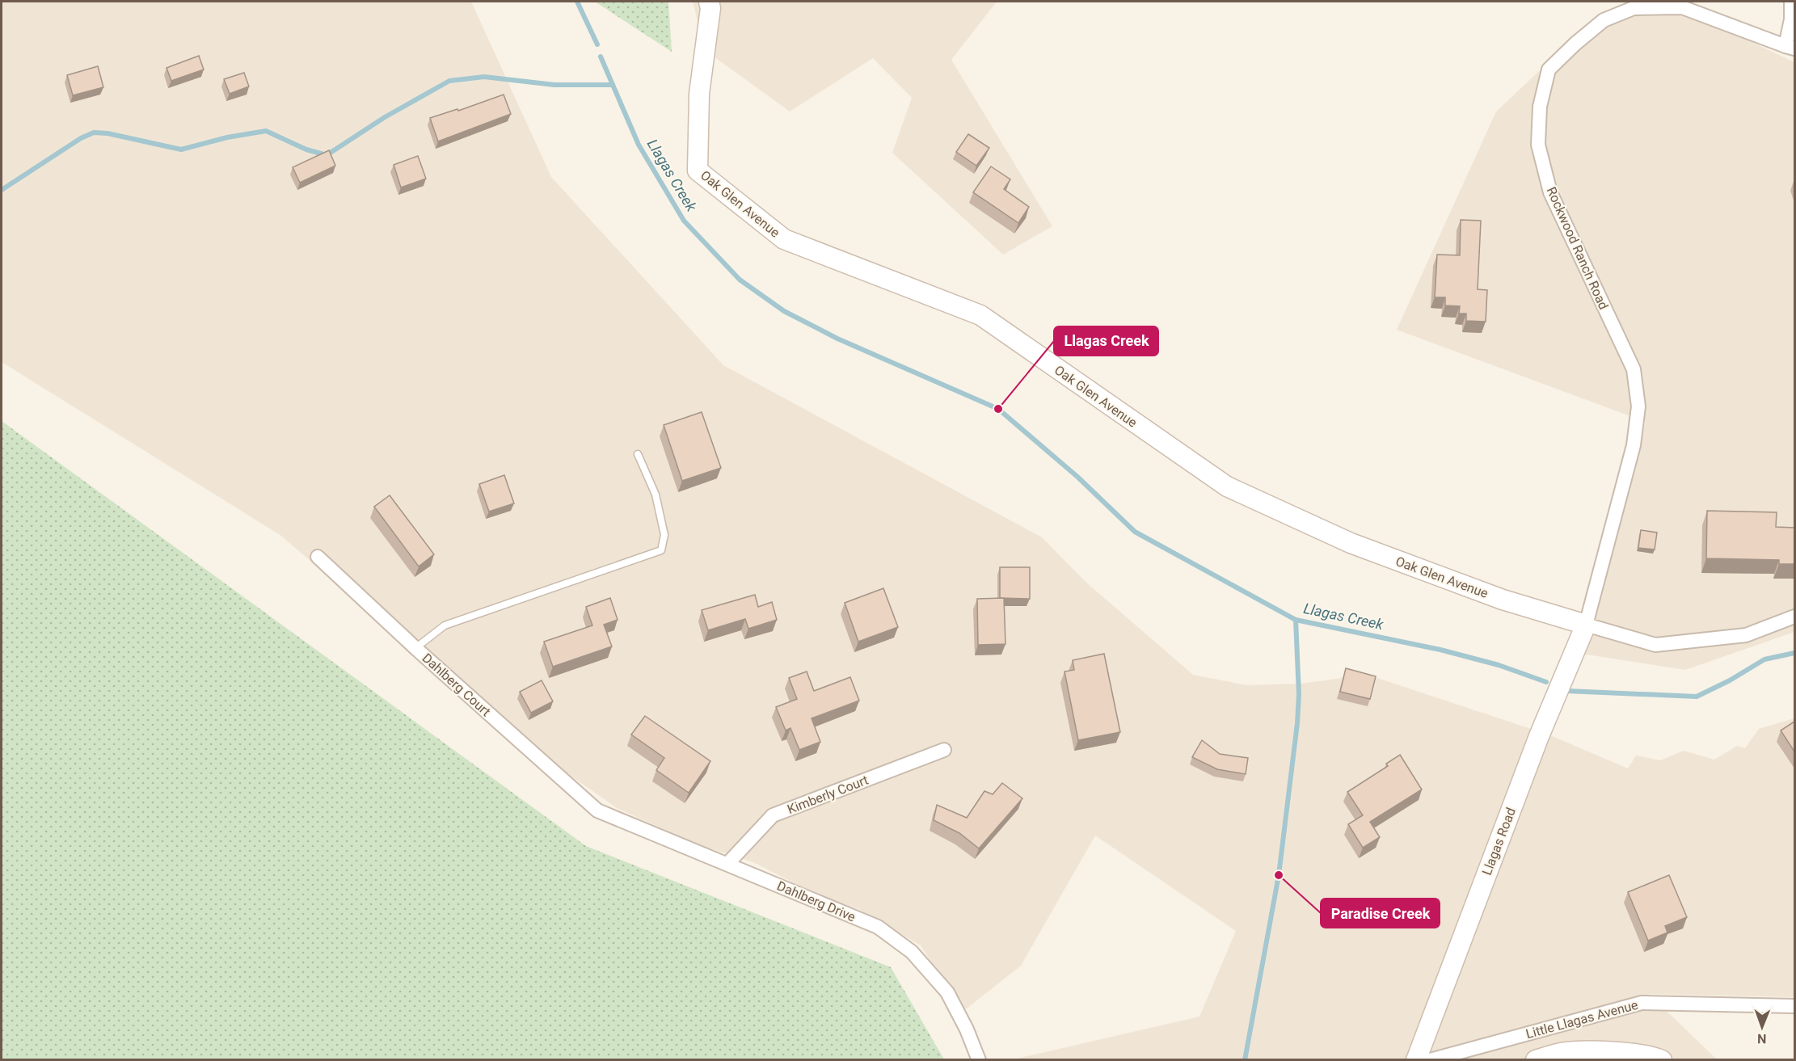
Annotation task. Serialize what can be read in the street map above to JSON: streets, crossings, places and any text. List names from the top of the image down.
{
  "streets": {
    "street": [
      "Oak Glen Avenue",
      "Rockwood Ranch Road",
      "Dahlberg Court",
      "Kimberly Court",
      "Llagas Road",
      "Dahlberg Drive",
      "Little Llagas Avenue"
    ]
  },
  "crossings": [
    ["Oak Glen Avenue", "Rockwood Ranch Road"],
    ["Oak Glen Avenue", "Llagas Road"],
    ["Rockwood Ranch Road", "Llagas Road"],
    ["Dahlberg Court", "Dahlberg Drive"],
    ["Kimberly Court", "Dahlberg Drive"]
  ],
  "water": ["Llagas Creek"],
  "places": ["Llagas Creek", "Paradise Creek"],
  "north": "bottom"
}
